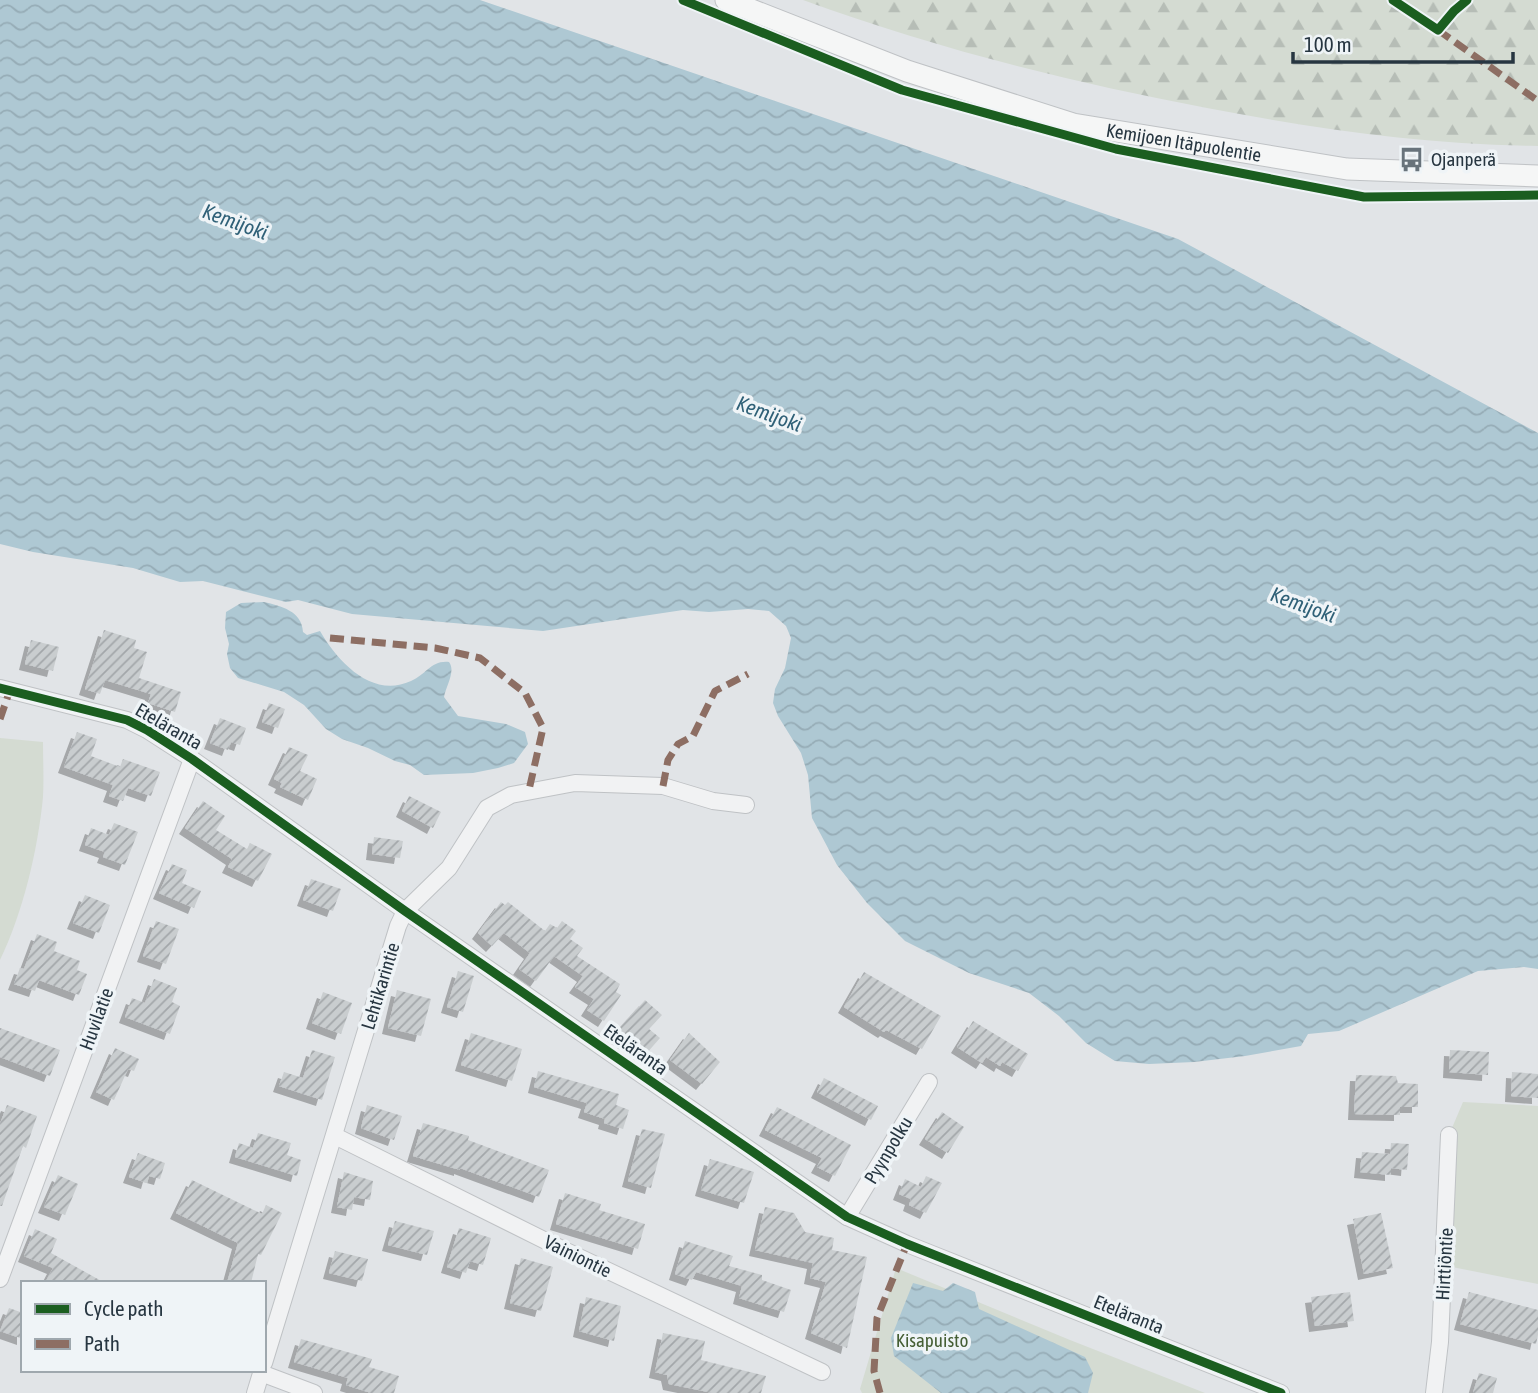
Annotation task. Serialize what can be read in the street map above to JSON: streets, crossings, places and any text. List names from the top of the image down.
{
  "streets": {
    "main road": ["Kemijoen Itäpuolentie"],
    "street": [
      "Eteläranta",
      "Lehtikarintie",
      "Huvilatie",
      "Pyynpolku",
      "Vainiontie",
      "Hirttiöntie"
    ]
  },
  "crossings": [
    ["Eteläranta", "Lehtikarintie"],
    ["Eteläranta", "Huvilatie"],
    ["Eteläranta", "Pyynpolku"],
    ["Lehtikarintie", "Vainiontie"]
  ],
  "water": ["Kemijoki"],
  "parks": ["Kisapuisto"],
  "places": {
    "bus stop": ["Ojanperä"]
  },
  "legend": ["Cycle path", "Path"],
  "scale_bar": "100 m"
}
